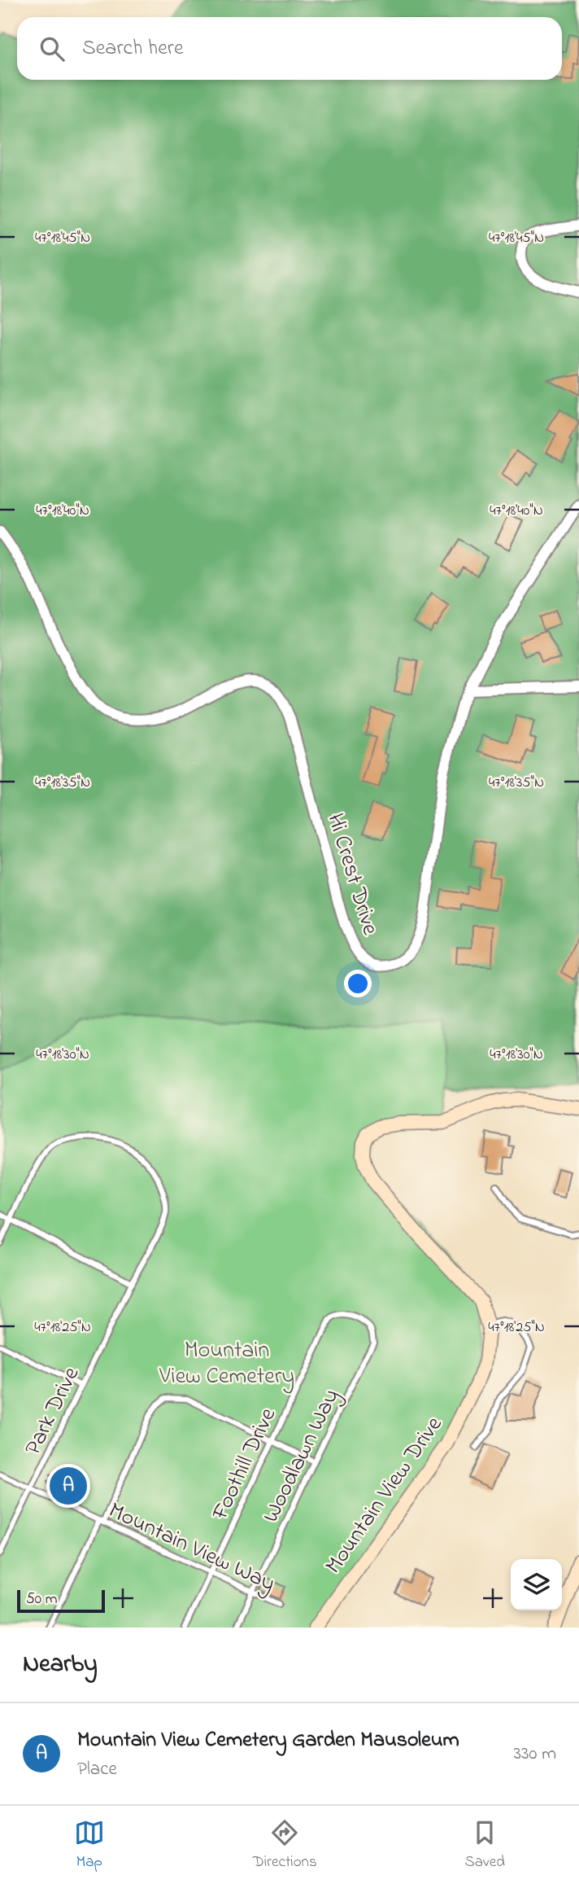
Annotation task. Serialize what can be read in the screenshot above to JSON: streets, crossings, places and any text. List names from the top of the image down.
{
  "streets": {
    "street": ["Hi Crest Drive", "Mountain View Drive"],
    "lane": [
      "Park Drive",
      "Woodlawn Way",
      "Foothill Drive",
      "Mountain View Way"
    ]
  },
  "crossings": [
    ["Park Drive", "Mountain View Way"],
    ["Woodlawn Way", "Foothill Drive"],
    ["Woodlawn Way", "Mountain View Way"],
    ["Foothill Drive", "Mountain View Way"]
  ],
  "parks": ["Mountain View Cemetery"],
  "scale_bar": "50 m",
  "page": {
    "search": "Search here",
    "pins": "A",
    "scale": "50 m",
    "heading": "Nearby",
    "list": [
      {
        "mark": "A",
        "name": "Mountain View Cemetery Garden Mausoleum",
        "note": "Place",
        "value": "330 m"
      }
    ],
    "nav": ["Map", "Directions", "Saved"]
  },
  "coordinates": [
    "47°18'45\"N",
    "47°18'40\"N",
    "47°18'35\"N",
    "47°18'30\"N",
    "47°18'25\"N"
  ]
}
